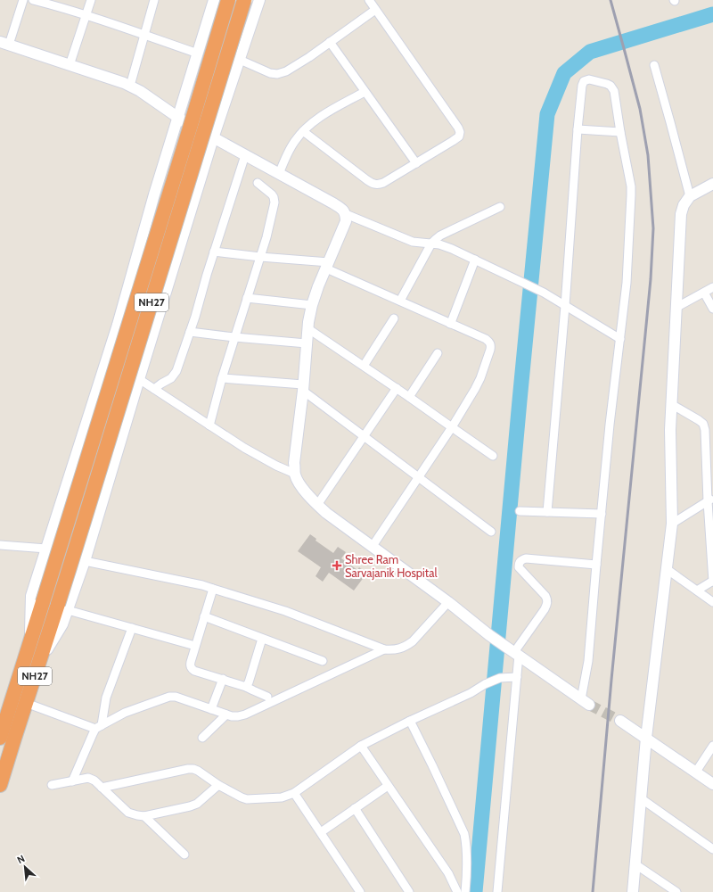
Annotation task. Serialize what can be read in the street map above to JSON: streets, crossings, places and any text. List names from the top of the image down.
{
  "streets": {
    "highway": ["NH27"]
  },
  "places": {
    "health": ["Shree Ram Sarvajanik Hospital"]
  },
  "north": "top left"
}
